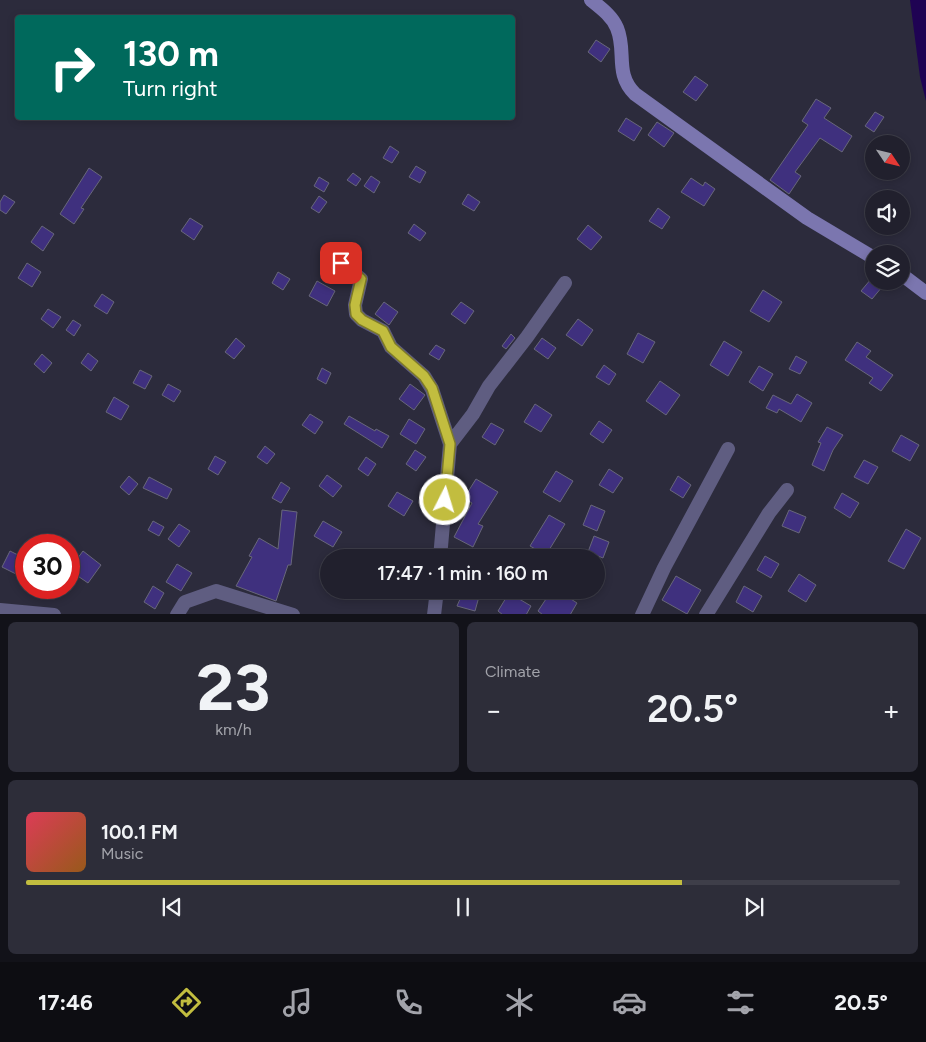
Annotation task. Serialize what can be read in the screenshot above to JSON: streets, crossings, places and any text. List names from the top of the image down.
{
  "north": "bottom right",
  "page": {
    "turn": ["130 m", "Turn right"],
    "limit": "30",
    "trip": "17:47 · 1 min · 160 m",
    "tile": [
      ["23", "km/h"],
      "Climate"
    ],
    "heat": ["−", "20.5°", "+"],
    "song": ["100.1 FM", "Music"],
    "tabs": ["17:46", "20.5°"]
  }
}
